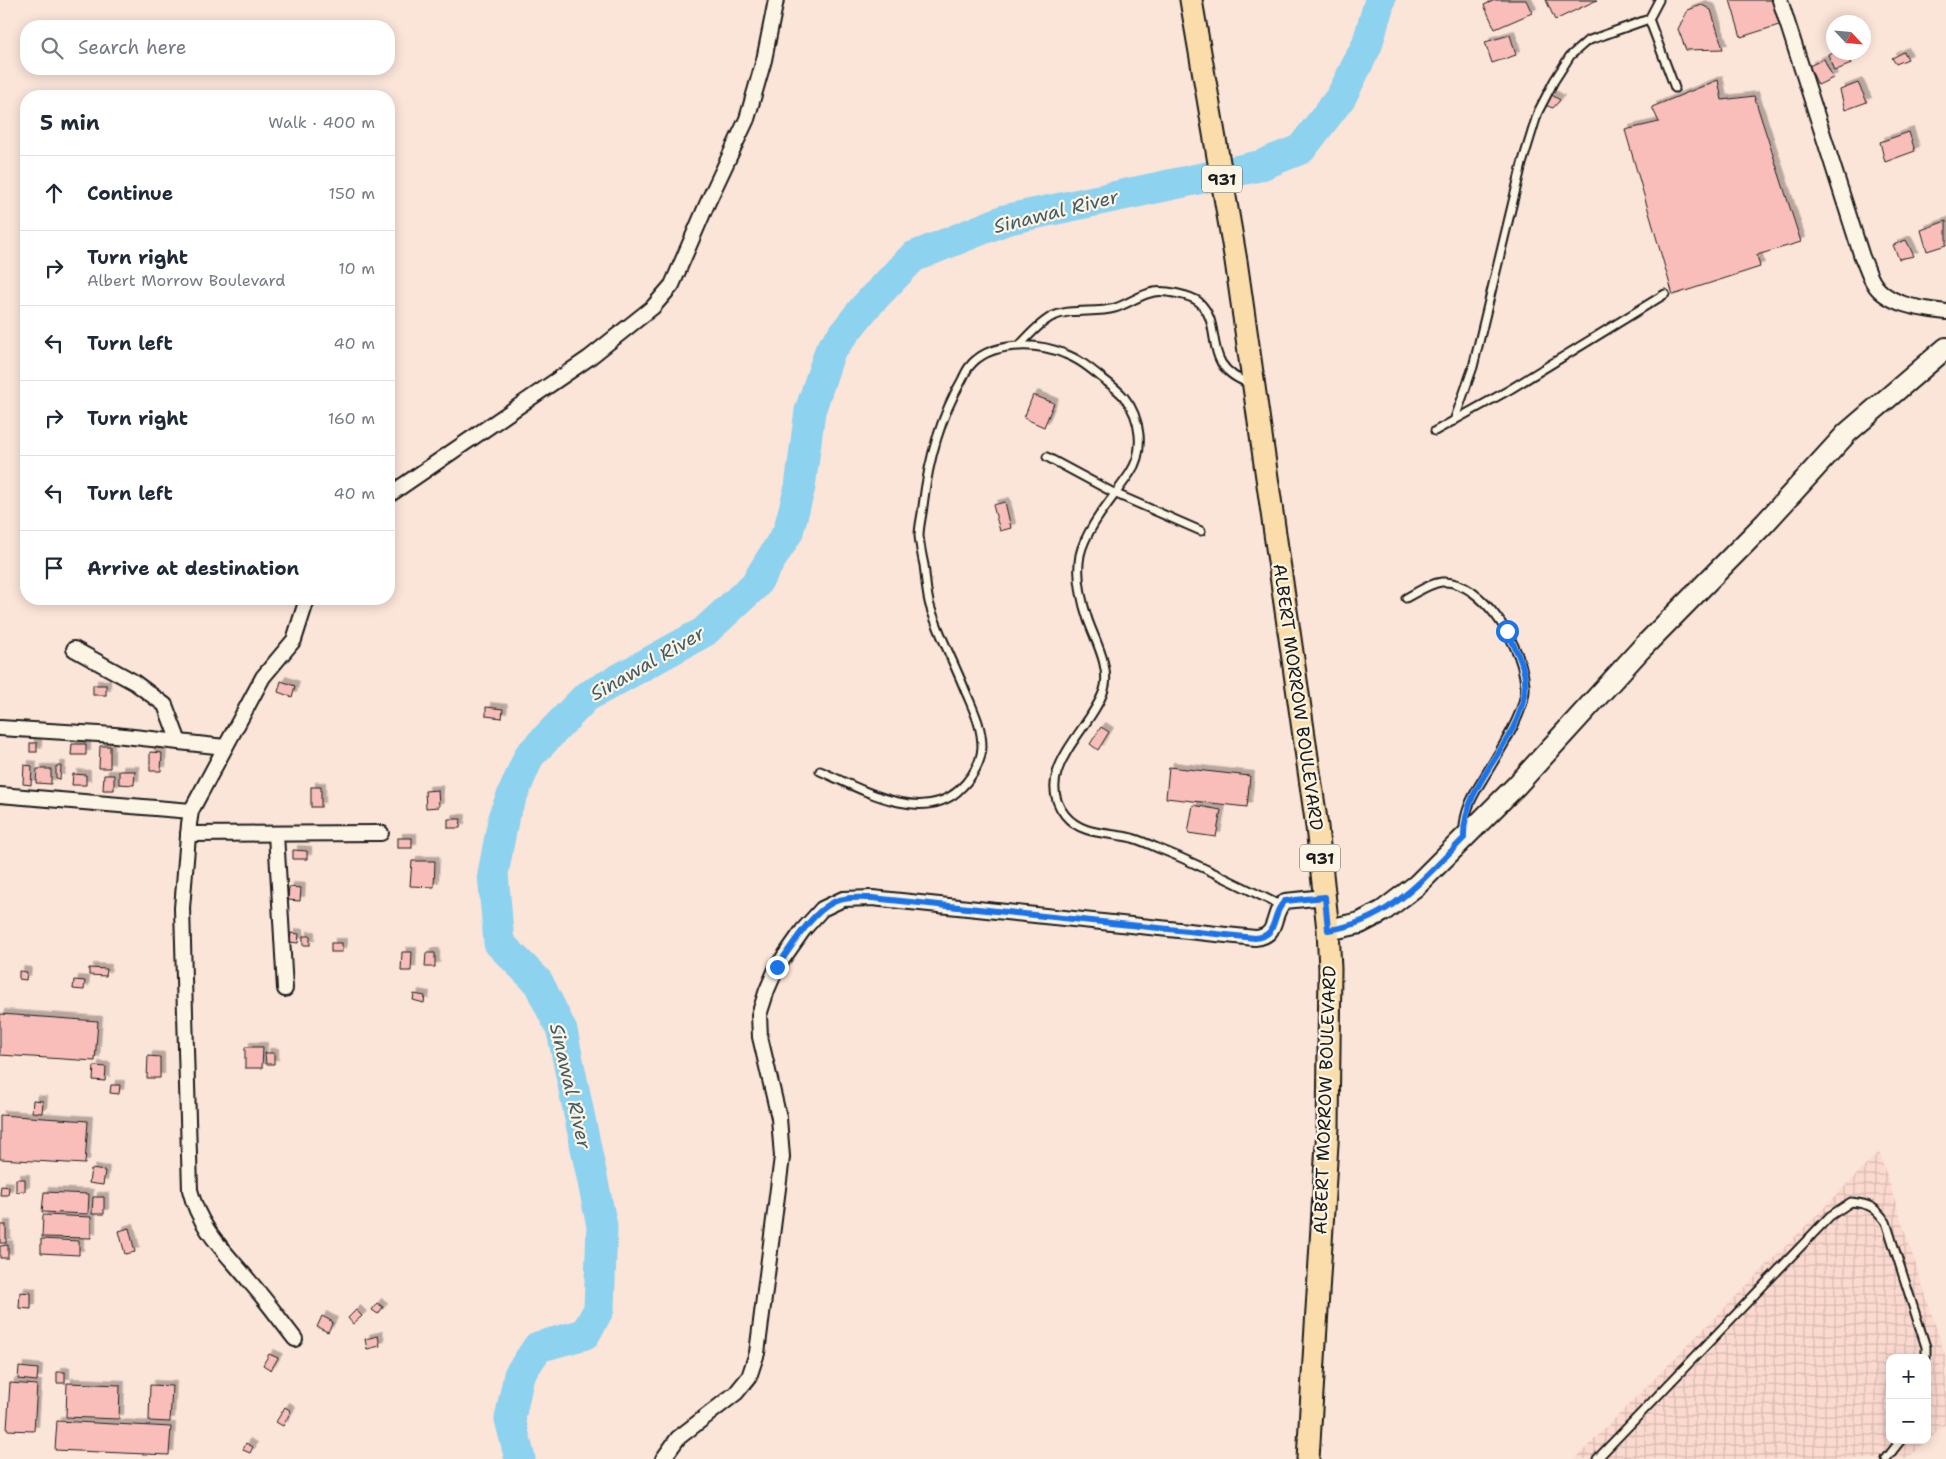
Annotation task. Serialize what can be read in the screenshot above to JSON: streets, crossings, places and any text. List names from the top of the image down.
{
  "streets": {
    "main road": ["931", "ALBERT MORROW BOULEVARD"]
  },
  "water": ["Sinawal River"],
  "north": "bottom right",
  "page": {
    "search": "Search here",
    "heading": ["5 min", "Walk · 400 m"],
    "list": [
      ["Continue", "150 m"],
      ["Turn right", "Albert Morrow Boulevard", "10 m"],
      ["Turn left", "40 m"],
      ["Turn right", "160 m"],
      ["Turn left", "40 m"],
      "Arrive at destination"
    ],
    "map_buttons": ["+", "−"]
  }
}
